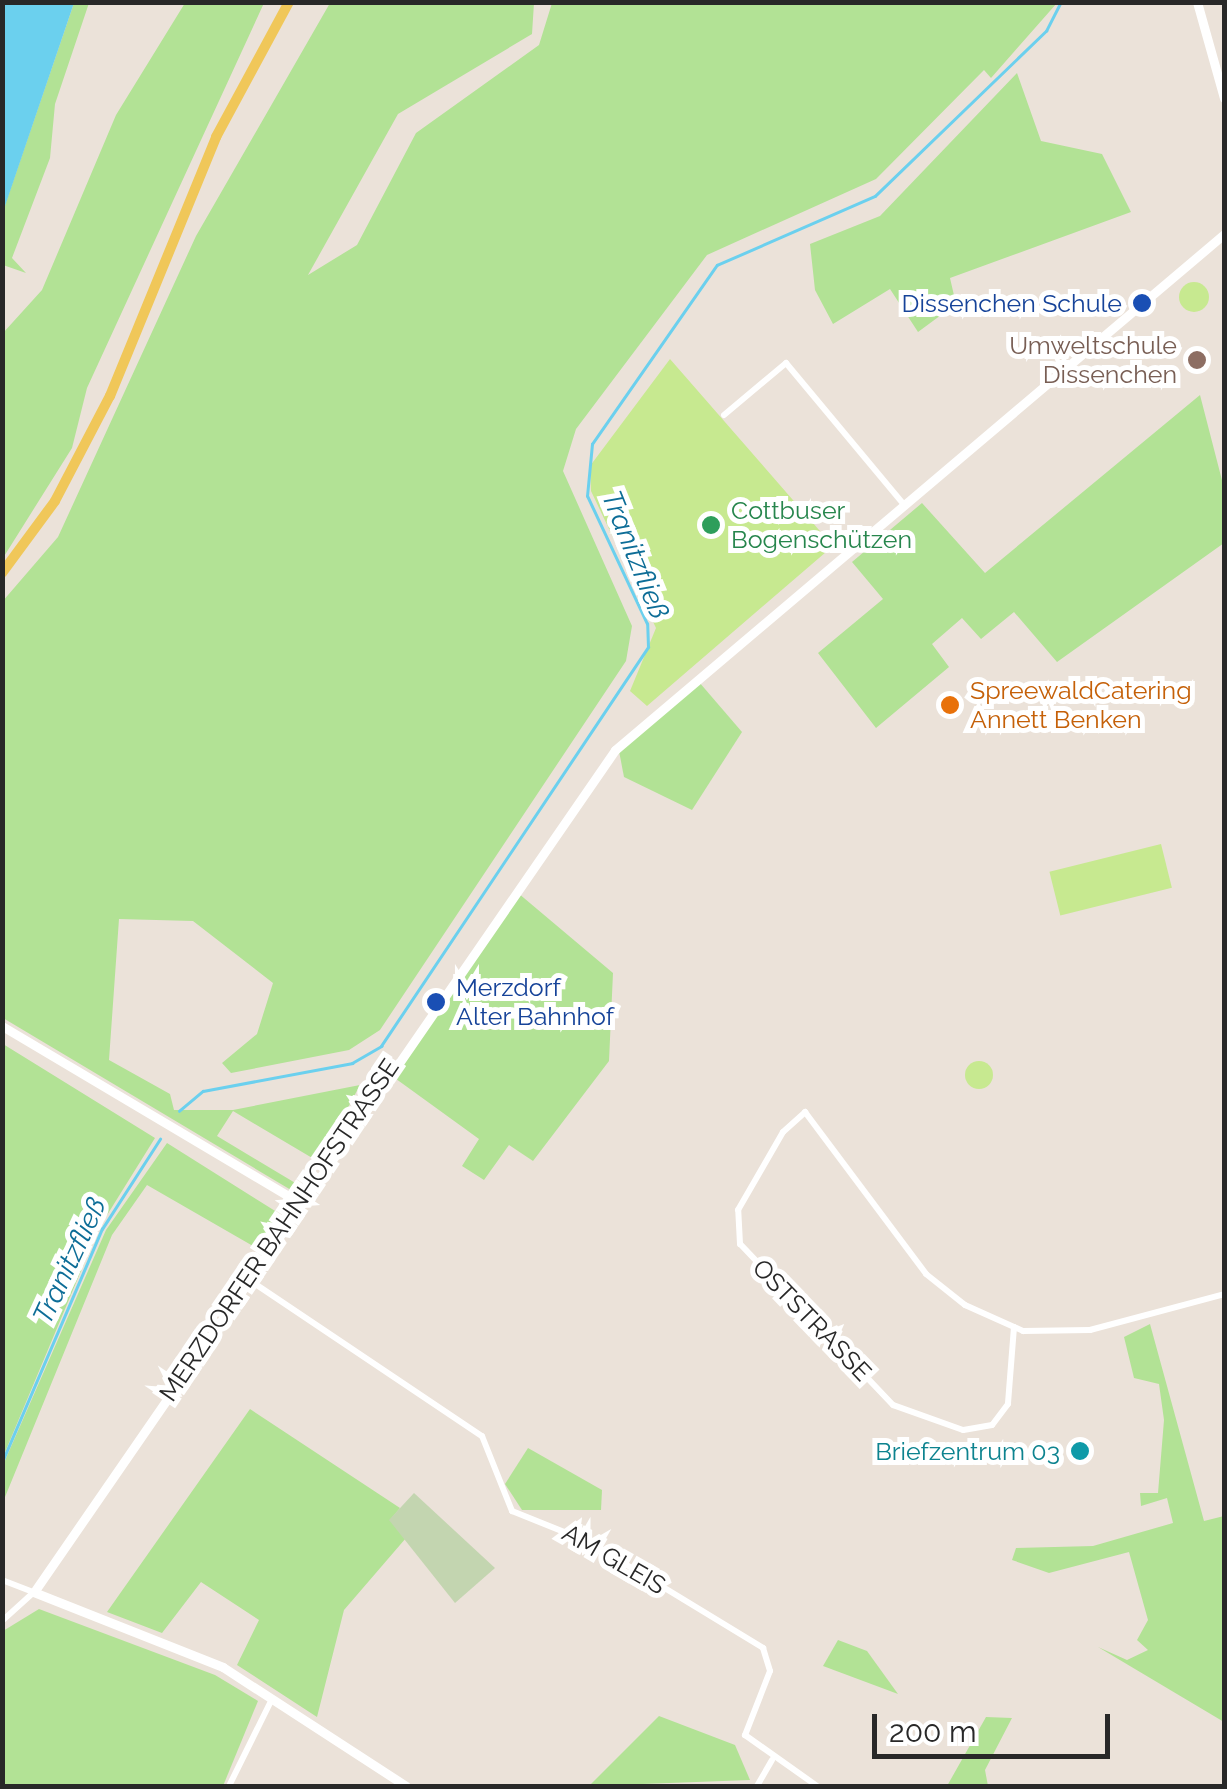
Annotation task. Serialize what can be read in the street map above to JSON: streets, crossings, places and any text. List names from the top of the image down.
{
  "streets": {
    "street": ["MERZDORFER BAHNHOFSTRASSE", "OSTSTRASSE", "AM GLEIS"]
  },
  "crossings": [
    ["MERZDORFER BAHNHOFSTRASSE", "AM GLEIS"]
  ],
  "water": ["Tranitzfließ"],
  "places": [
    "Dissenchen Schule",
    "Umweltschule Dissenchen",
    "Cottbuser Bogenschützen",
    "SpreewaldCatering Annett Benken",
    "Merzdorf Alter Bahnhof",
    "Briefzentrum 03"
  ],
  "scale_bar": "200 m"
}
